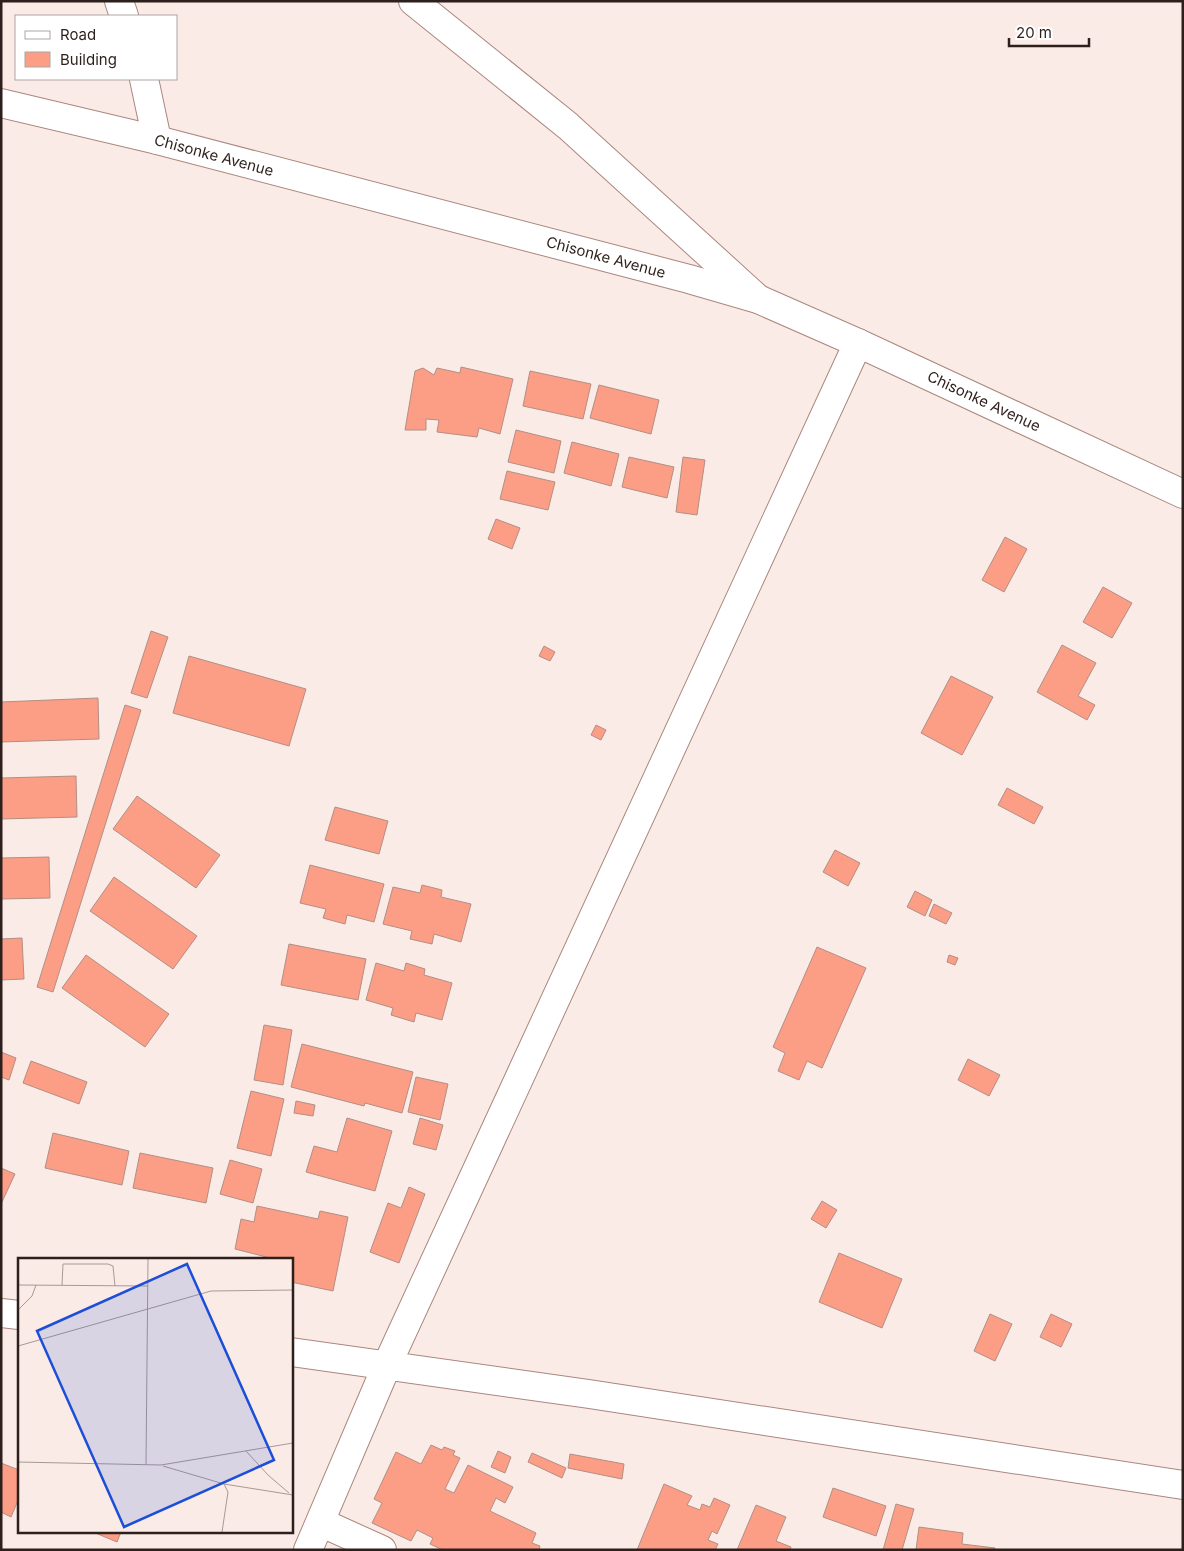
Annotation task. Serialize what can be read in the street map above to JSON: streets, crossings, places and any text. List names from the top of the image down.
{
  "streets": {
    "street": ["Chisonke Avenue"]
  },
  "legend": ["Road", "Building"],
  "scale_bar": "20 m"
}
